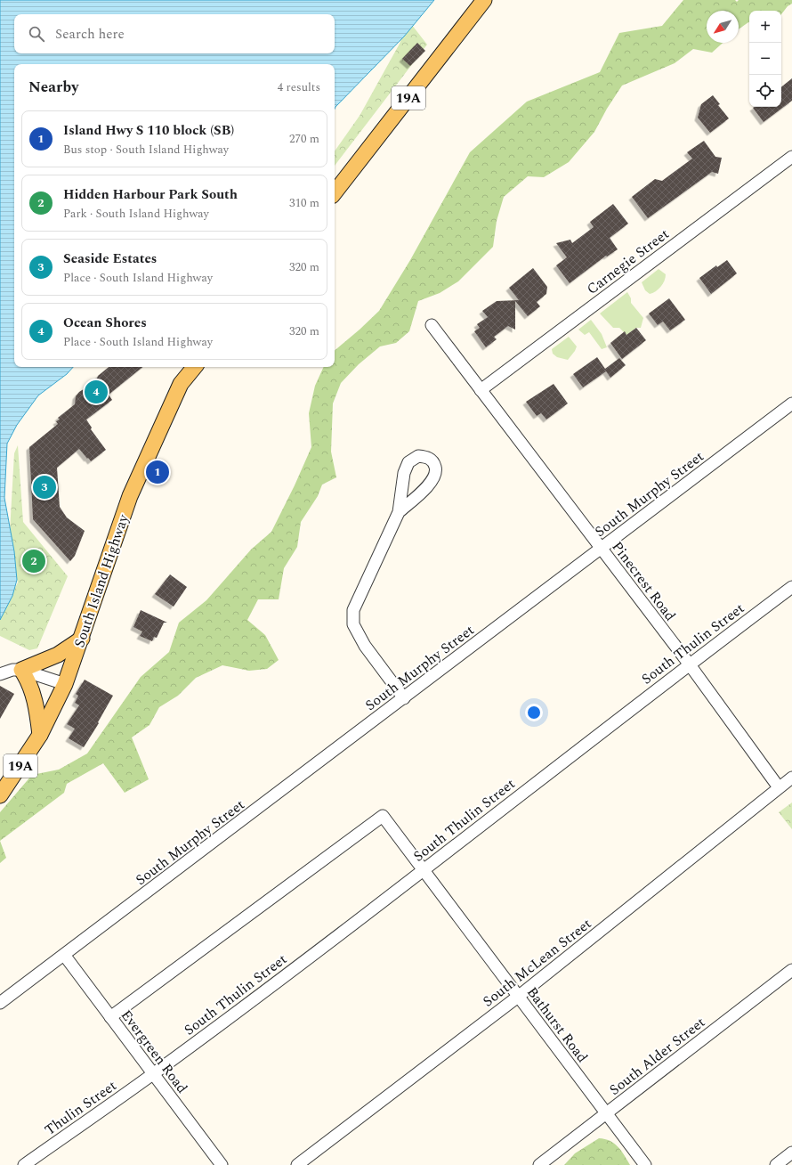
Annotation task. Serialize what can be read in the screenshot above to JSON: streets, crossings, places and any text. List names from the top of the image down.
{
  "streets": {
    "main road": ["19A", "South Island Highway"],
    "street": [
      "Carnegie Street",
      "South Murphy Street",
      "Pinecrest Road",
      "South Thulin Street",
      "South McLean Street",
      "Bathurst Road",
      "Evergreen Road",
      "South Alder Street",
      "Thulin Street"
    ]
  },
  "crossings": [
    ["Carnegie Street", "Pinecrest Road"],
    ["South Murphy Street", "Pinecrest Road"],
    ["South Murphy Street", "Evergreen Road"],
    ["Pinecrest Road", "South Thulin Street"],
    ["Pinecrest Road", "South McLean Street"],
    ["South Thulin Street", "Bathurst Road"],
    ["South Thulin Street", "Evergreen Road"],
    ["South Thulin Street", "Thulin Street"],
    ["South McLean Street", "Bathurst Road"],
    ["Bathurst Road", "Evergreen Road"],
    ["Bathurst Road", "South Alder Street"],
    ["Evergreen Road", "Thulin Street"]
  ],
  "north": "bottom left",
  "page": {
    "map_buttons": ["+", "−"],
    "search": "Search here",
    "heading": ["Nearby", "4 results"],
    "list": [
      {
        "mark": "1",
        "name": "Island Hwy S 110 block (SB)",
        "note": "Bus stop · South Island Highway",
        "value": "270 m"
      },
      {
        "mark": "2",
        "name": "Hidden Harbour Park South",
        "note": "Park · South Island Highway",
        "value": "310 m"
      },
      {
        "mark": "3",
        "name": "Seaside Estates",
        "note": "Place · South Island Highway",
        "value": "320 m"
      },
      {
        "mark": "4",
        "name": "Ocean Shores",
        "note": "Place · South Island Highway",
        "value": "320 m"
      }
    ],
    "pins": [
      "4",
      "1",
      "3",
      "2"
    ]
  }
}
